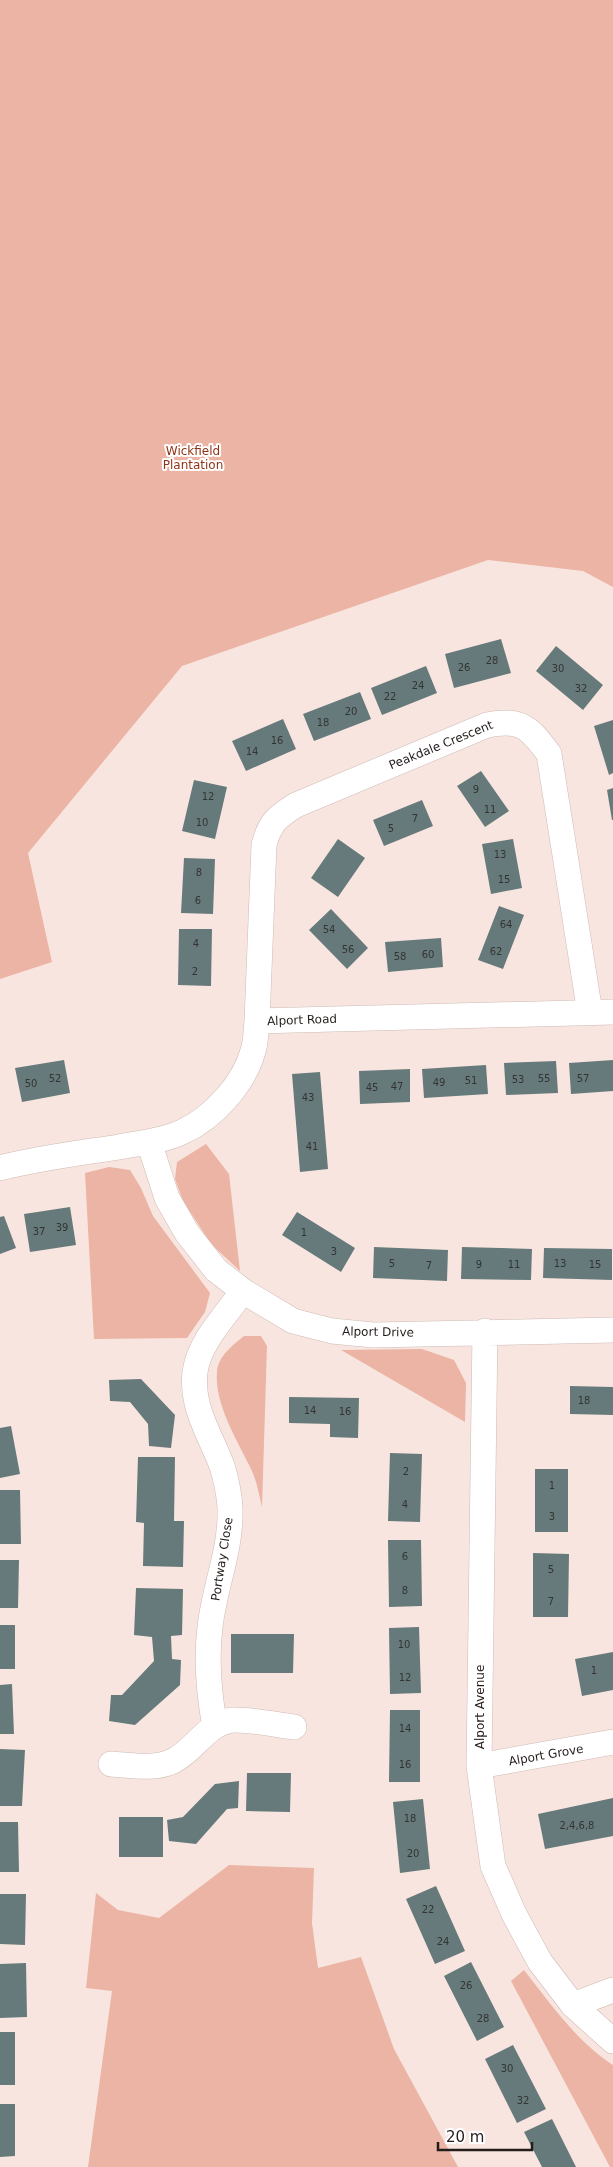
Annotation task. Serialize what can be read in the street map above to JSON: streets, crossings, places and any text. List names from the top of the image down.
{
  "streets": {
    "street": [
      "Peakdale Crescent",
      "Alport Road",
      "Alport Drive",
      "Portway Close",
      "Alport Avenue",
      "Alport Grove"
    ]
  },
  "crossings": [
    ["Peakdale Crescent", "Alport Road"],
    ["Alport Road", "Alport Drive"],
    ["Alport Drive", "Portway Close"],
    ["Alport Drive", "Alport Avenue"],
    ["Alport Avenue", "Alport Grove"]
  ],
  "parks": ["Wickfield Plantation"],
  "house_numbers": [
    "28",
    "26",
    "30",
    "24",
    "32",
    "22",
    "20",
    "18",
    "16",
    "14",
    "9",
    "12",
    "11",
    "7",
    "10",
    "5",
    "13",
    "8",
    "15",
    "6",
    "64",
    "54",
    "4",
    "56",
    "62",
    "60",
    "58",
    "2",
    "52",
    "55",
    "57",
    "53",
    "51",
    "49",
    "50",
    "47",
    "45",
    "43",
    "41",
    "39",
    "37",
    "1",
    "3",
    "5",
    "13",
    "9",
    "11",
    "15",
    "7",
    "18",
    "14",
    "16",
    "2",
    "1",
    "4",
    "3",
    "6",
    "5",
    "8",
    "7",
    "10",
    "1",
    "12",
    "14",
    "16",
    "18",
    "2,4,6,8",
    "20",
    "22",
    "24",
    "26",
    "28",
    "30",
    "32"
  ],
  "scale_bar": "20 m"
}
